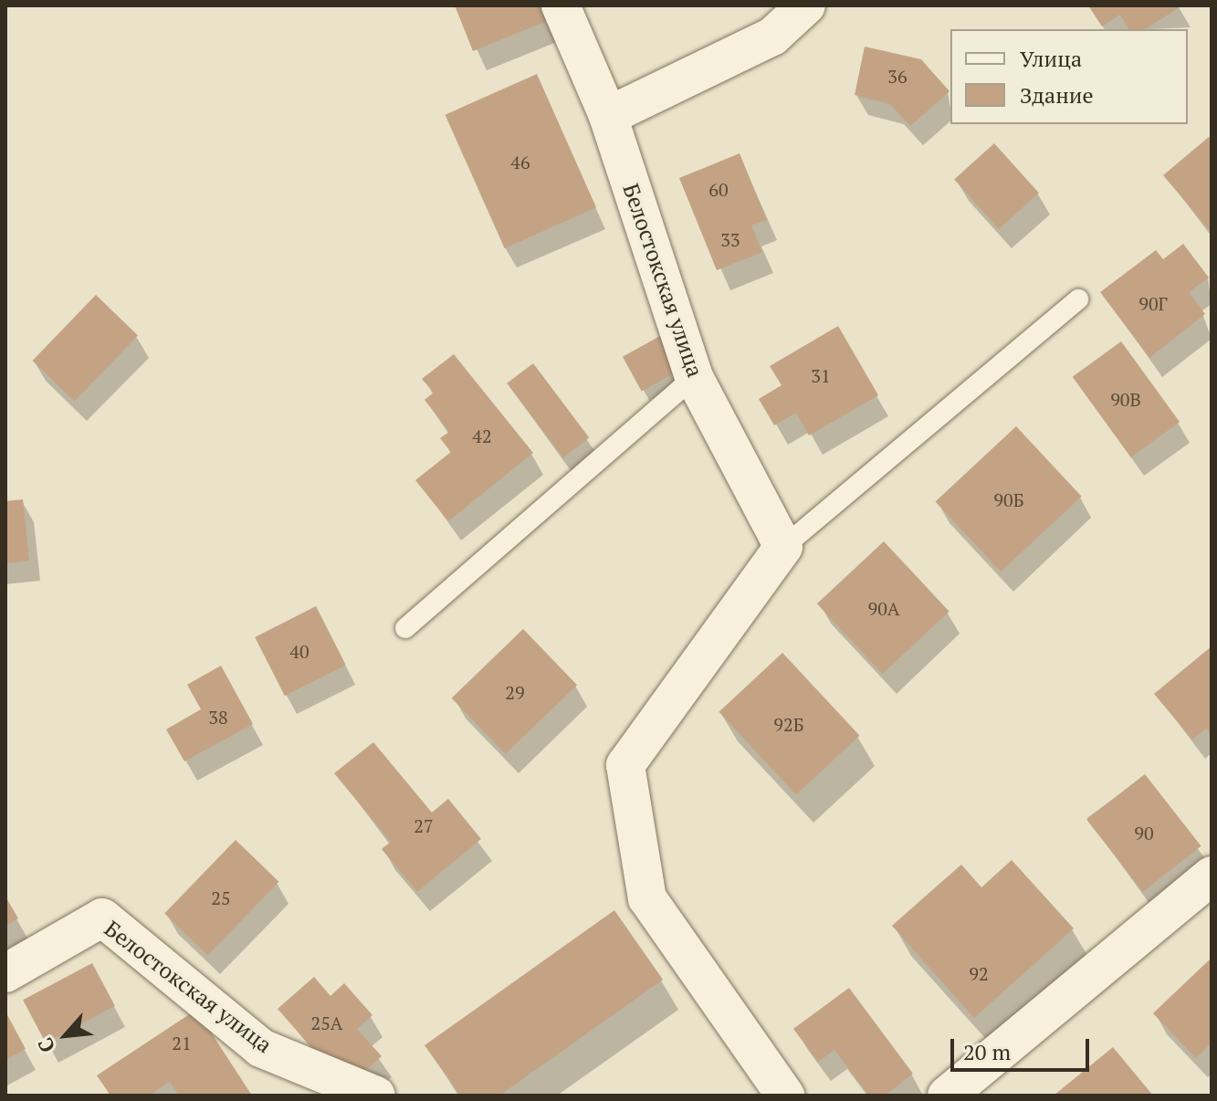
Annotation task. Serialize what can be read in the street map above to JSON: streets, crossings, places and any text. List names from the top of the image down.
{
  "streets": {
    "street": ["Белостокская улица"]
  },
  "house_numbers": [
    "36",
    "46",
    "60",
    "33",
    "90Г",
    "31",
    "90В",
    "42",
    "90Б",
    "90А",
    "40",
    "29",
    "38",
    "92Б",
    "27",
    "90",
    "25",
    "92",
    "25А",
    "21"
  ],
  "legend": ["Улица", "Здание"],
  "scale_bar": "20 m",
  "north": "bottom left"
}
